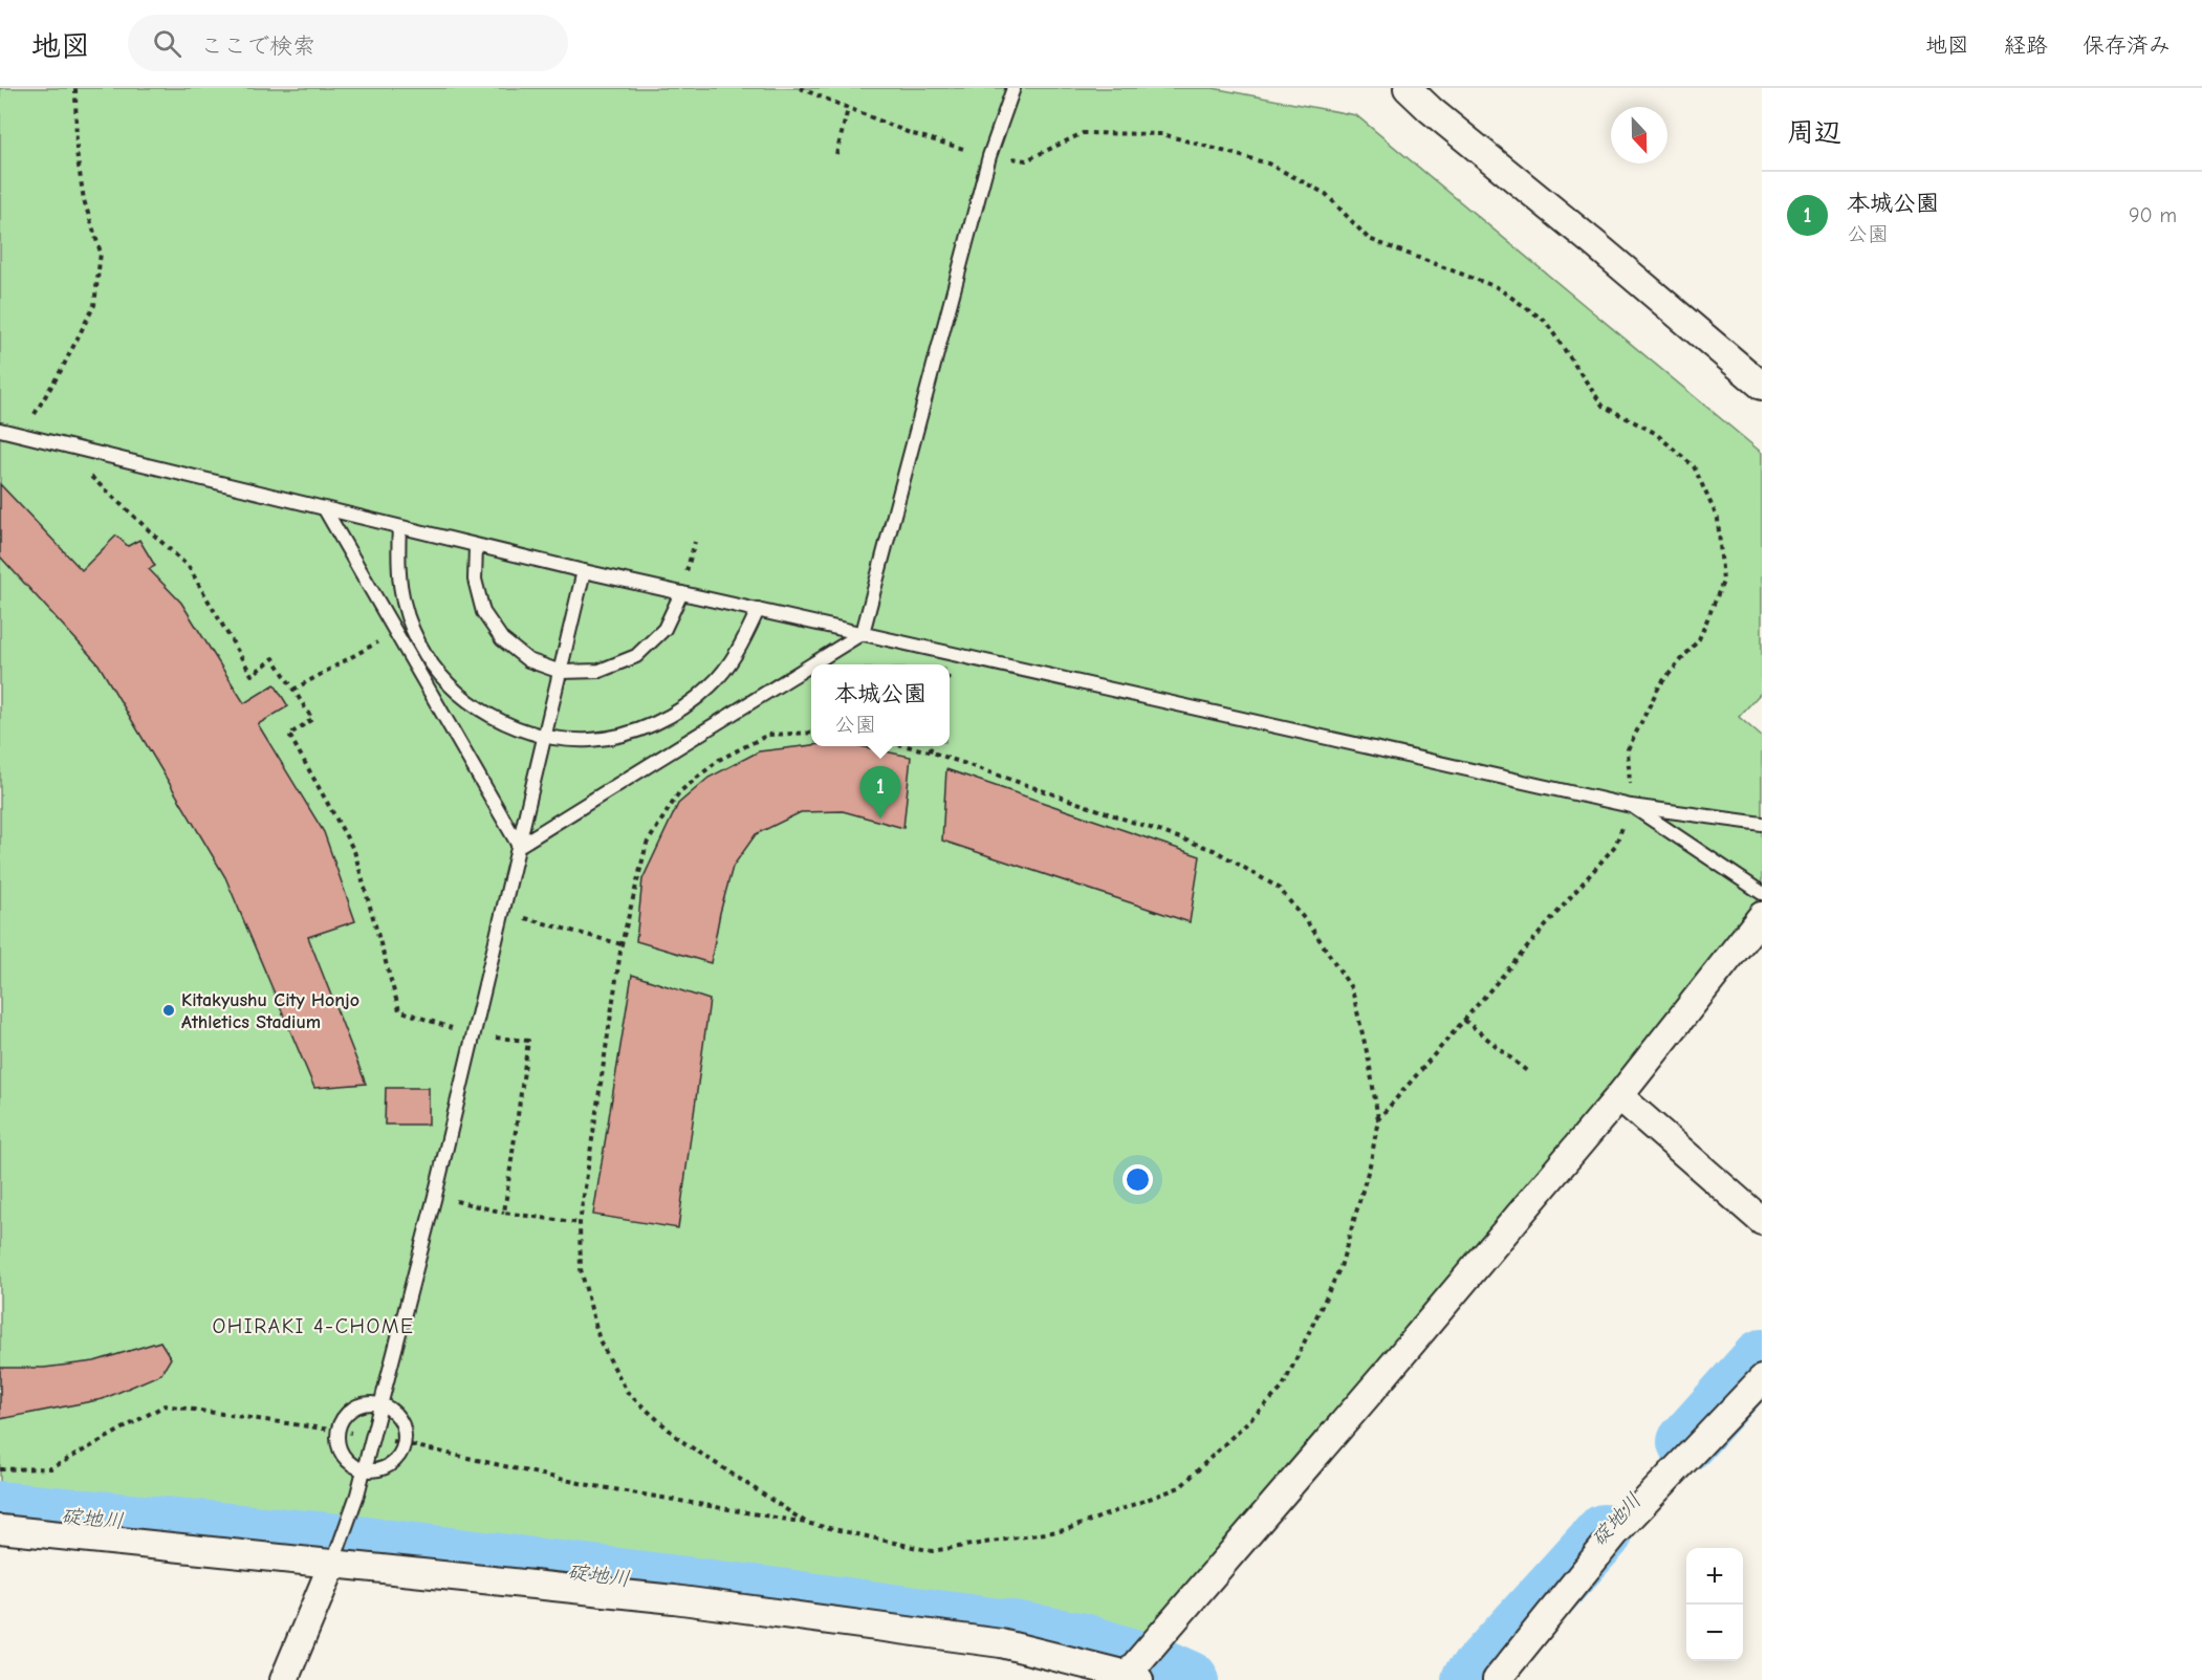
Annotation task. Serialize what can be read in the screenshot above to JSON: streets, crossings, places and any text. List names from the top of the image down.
{
  "districts": ["OHIRAKI 4-CHOME"],
  "water": ["碇地川"],
  "places": ["Kitakyushu City Honjo Athletics Stadium"],
  "north": "bottom",
  "page": {
    "header": "地図",
    "search": "ここで検索",
    "nav": ["地図", "経路", "保存済み"],
    "heading": "周辺",
    "list": [
      {
        "mark": "1",
        "name": "本城公園",
        "note": "公園",
        "value": "90 m"
      }
    ],
    "popup": ["本城公園", "公園"],
    "pins": "1",
    "map_buttons": ["+", "−"]
  }
}
